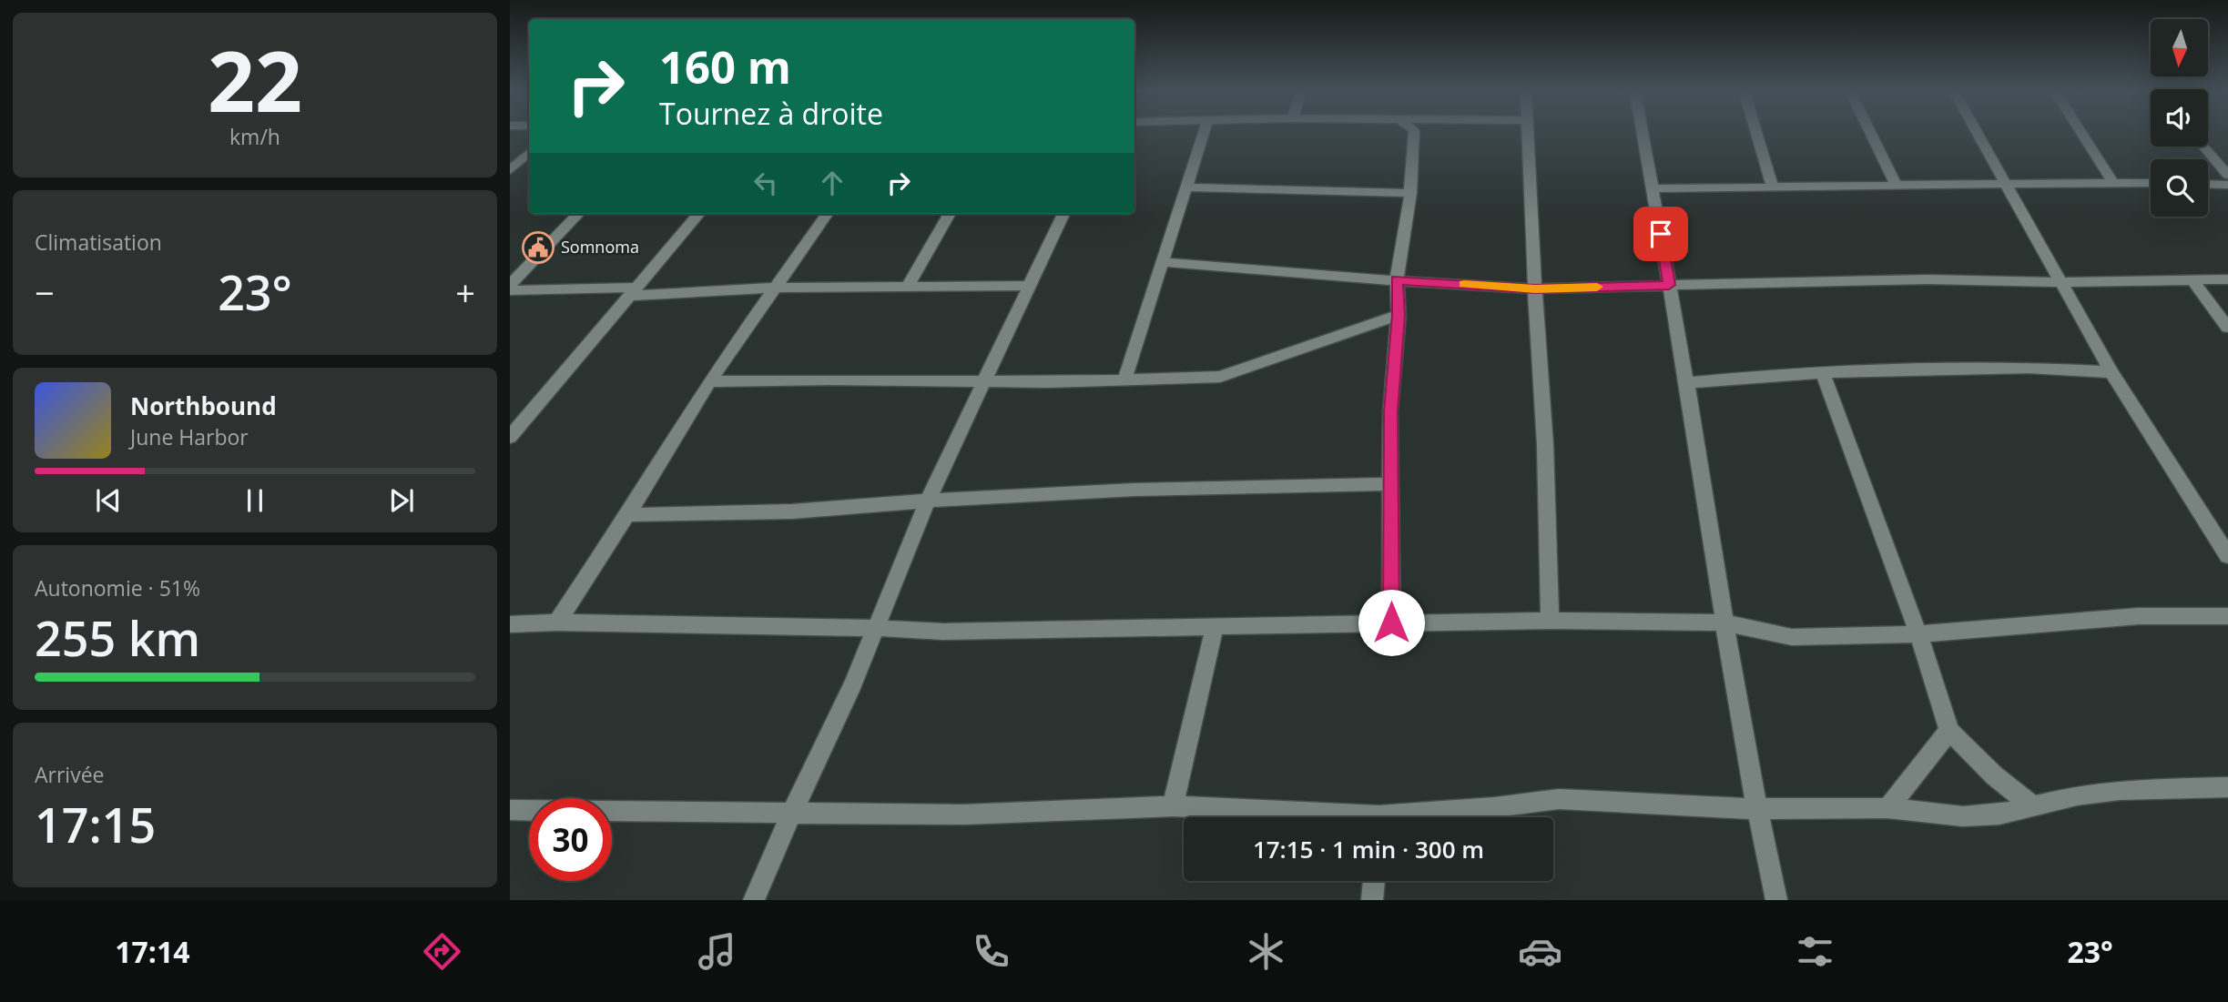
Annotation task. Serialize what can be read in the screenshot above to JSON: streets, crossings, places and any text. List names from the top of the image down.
{
  "places": {
    "public building": ["Somnoma"]
  },
  "north": "bottom",
  "page": {
    "tile": [
      ["22", "km/h"],
      "Climatisation",
      ["Autonomie · 51%", "255 km"],
      ["Arrivée", "17:15"]
    ],
    "turn": ["160 m", "Tournez à droite"],
    "heat": ["−", "23°", "+"],
    "song": ["Northbound", "June Harbor"],
    "limit": "30",
    "trip": "17:15 · 1 min · 300 m",
    "tabs": ["17:14", "23°"]
  }
}
